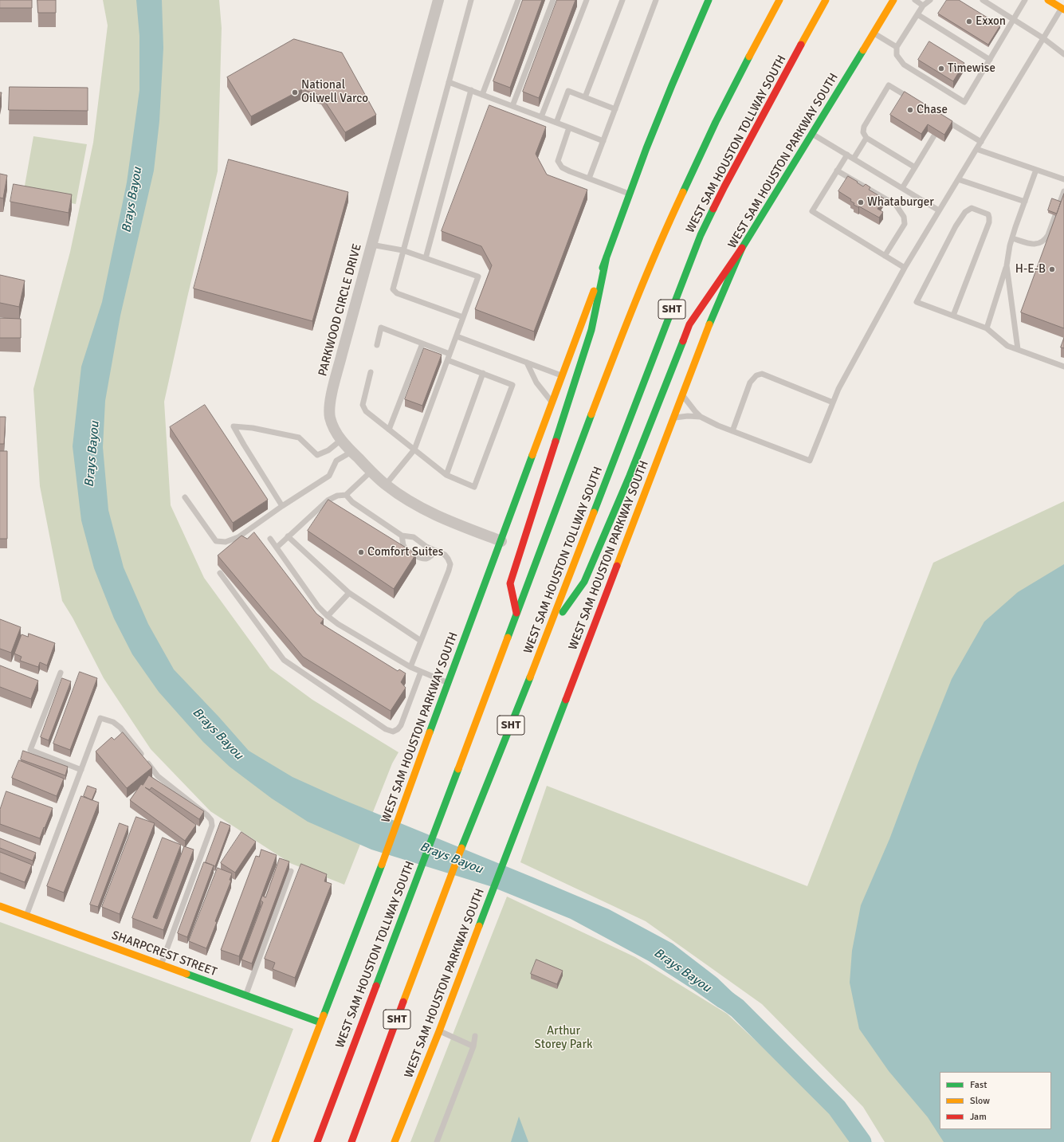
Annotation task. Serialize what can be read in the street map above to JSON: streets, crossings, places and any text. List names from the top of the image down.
{
  "streets": {
    "main road": [
      "WEST SAM HOUSTON TOLLWAY SOUTH",
      "WEST SAM HOUSTON PARKWAY SOUTH",
      "SHT",
      "SHARPCREST STREET"
    ],
    "street": ["PARKWOOD CIRCLE DRIVE"]
  },
  "crossings": [
    ["WEST SAM HOUSTON PARKWAY SOUTH", "PARKWOOD CIRCLE DRIVE"],
    ["WEST SAM HOUSTON PARKWAY SOUTH", "SHARPCREST STREET"]
  ],
  "water": ["Brays Bayou"],
  "parks": ["Arthur Storey Park"],
  "places": [
    "Exxon",
    "Timewise",
    "National Oilwell Varco",
    "Chase",
    "Whataburger",
    "H-E-B",
    "Comfort Suites"
  ],
  "legend": ["Fast", "Slow", "Jam"]
}
